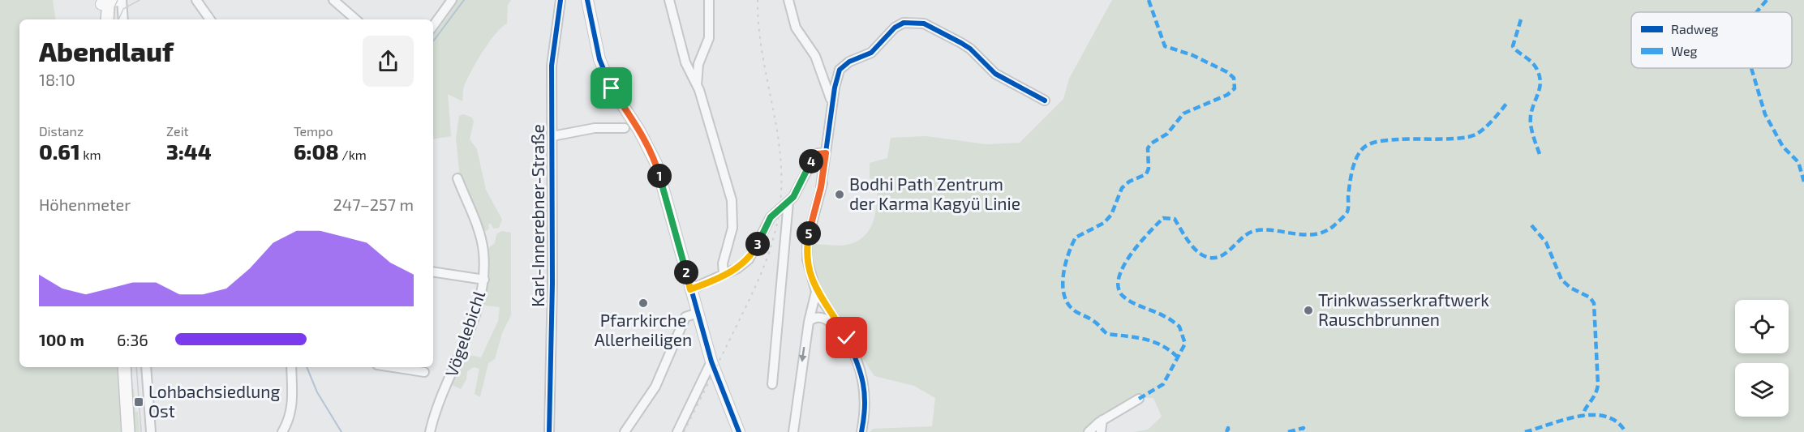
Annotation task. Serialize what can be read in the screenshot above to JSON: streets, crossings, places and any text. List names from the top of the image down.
{
  "streets": {
    "street": ["Karl-Innerebner-Straße", "Vögelebichl"]
  },
  "places": {
    "other": ["Bodhi Path Zentrum der Karma Kagyü Linie", "Pfarrkirche Allerheiligen", "Trinkwasserkraftwerk Rauschbrunnen"],
    "transit": ["Lohbachsiedlung Ost"]
  },
  "legend": ["Radweg", "Weg"],
  "page": {
    "heading": ["Abendlauf", "18:10"],
    "stats": [
      ["Distanz", "0.61 km"],
      ["Zeit", "3:44"],
      ["Tempo", "6:08 /km"]
    ],
    "pins": [
      "4",
      "1",
      "5",
      "3",
      "2"
    ],
    "chart": ["Höhenmeter", "247–257 m"],
    "list": [
      {
        "name": "100 m",
        "note": "6:36"
      }
    ]
  }
}
